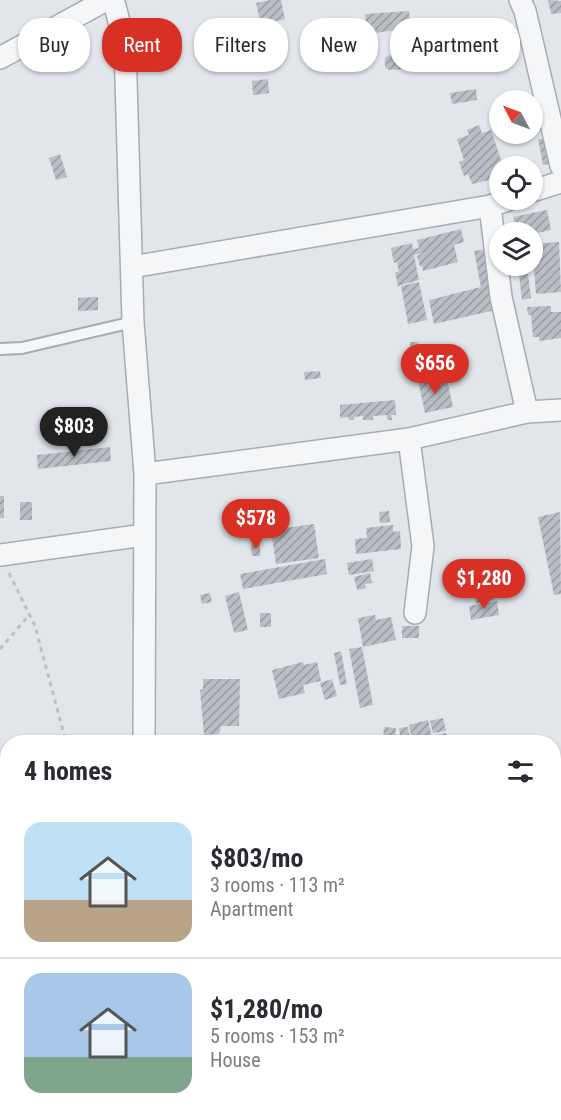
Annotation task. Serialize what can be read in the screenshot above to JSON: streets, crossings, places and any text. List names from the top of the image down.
{
  "north": "top left",
  "page": {
    "chip": [
      "Buy",
      "Rent",
      "Filters",
      "New",
      "Apartment"
    ],
    "price": [
      "$656",
      "$803",
      "$578",
      "$1,280"
    ],
    "heading": "4 homes",
    "list": [
      {
        "name": "$803/mo",
        "note": "3 rooms · 113 m² · Apartment"
      },
      {
        "name": "$1,280/mo",
        "note": "5 rooms · 153 m² · House"
      }
    ]
  }
}
